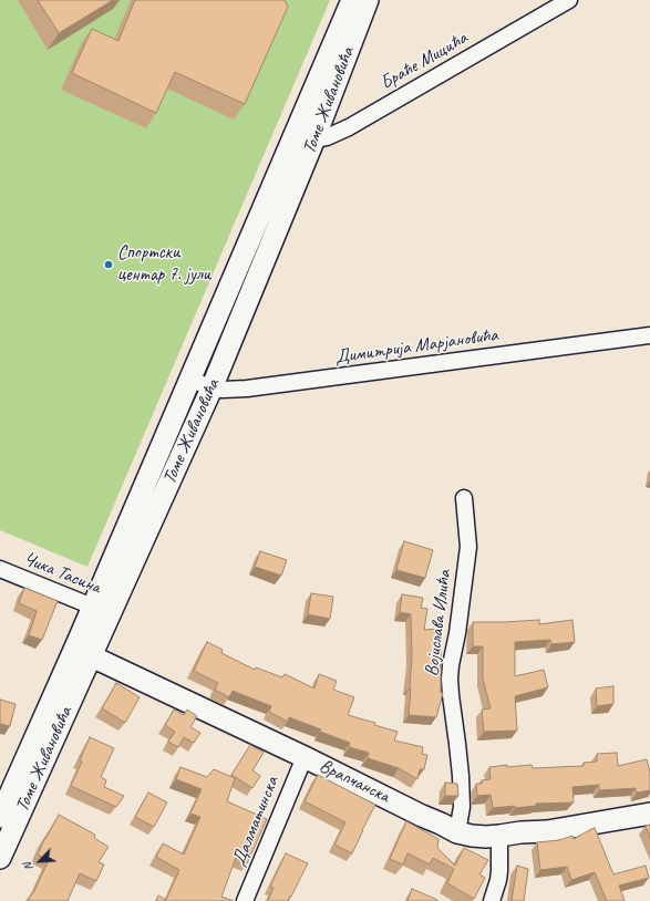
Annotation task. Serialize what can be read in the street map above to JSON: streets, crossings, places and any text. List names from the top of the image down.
{
  "streets": {
    "main road": ["Томе Живановића", "Врапчанска"],
    "street": [
      "Браће Мицића",
      "Димитрија Марјановића",
      "Чика Тасина",
      "Војислава Илића",
      "Далматинска"
    ]
  },
  "crossings": [
    ["Браће Мицића", "Томе Живановића"],
    ["Томе Живановића", "Димитрија Марјановића"],
    ["Томе Живановића", "Чика Тасина"],
    ["Томе Живановића", "Врапчанска"],
    ["Војислава Илића", "Врапчанска"],
    ["Врапчанска", "Далматинска"]
  ],
  "places": ["Спортски центар 7. јули"],
  "north": "bottom left"
}
